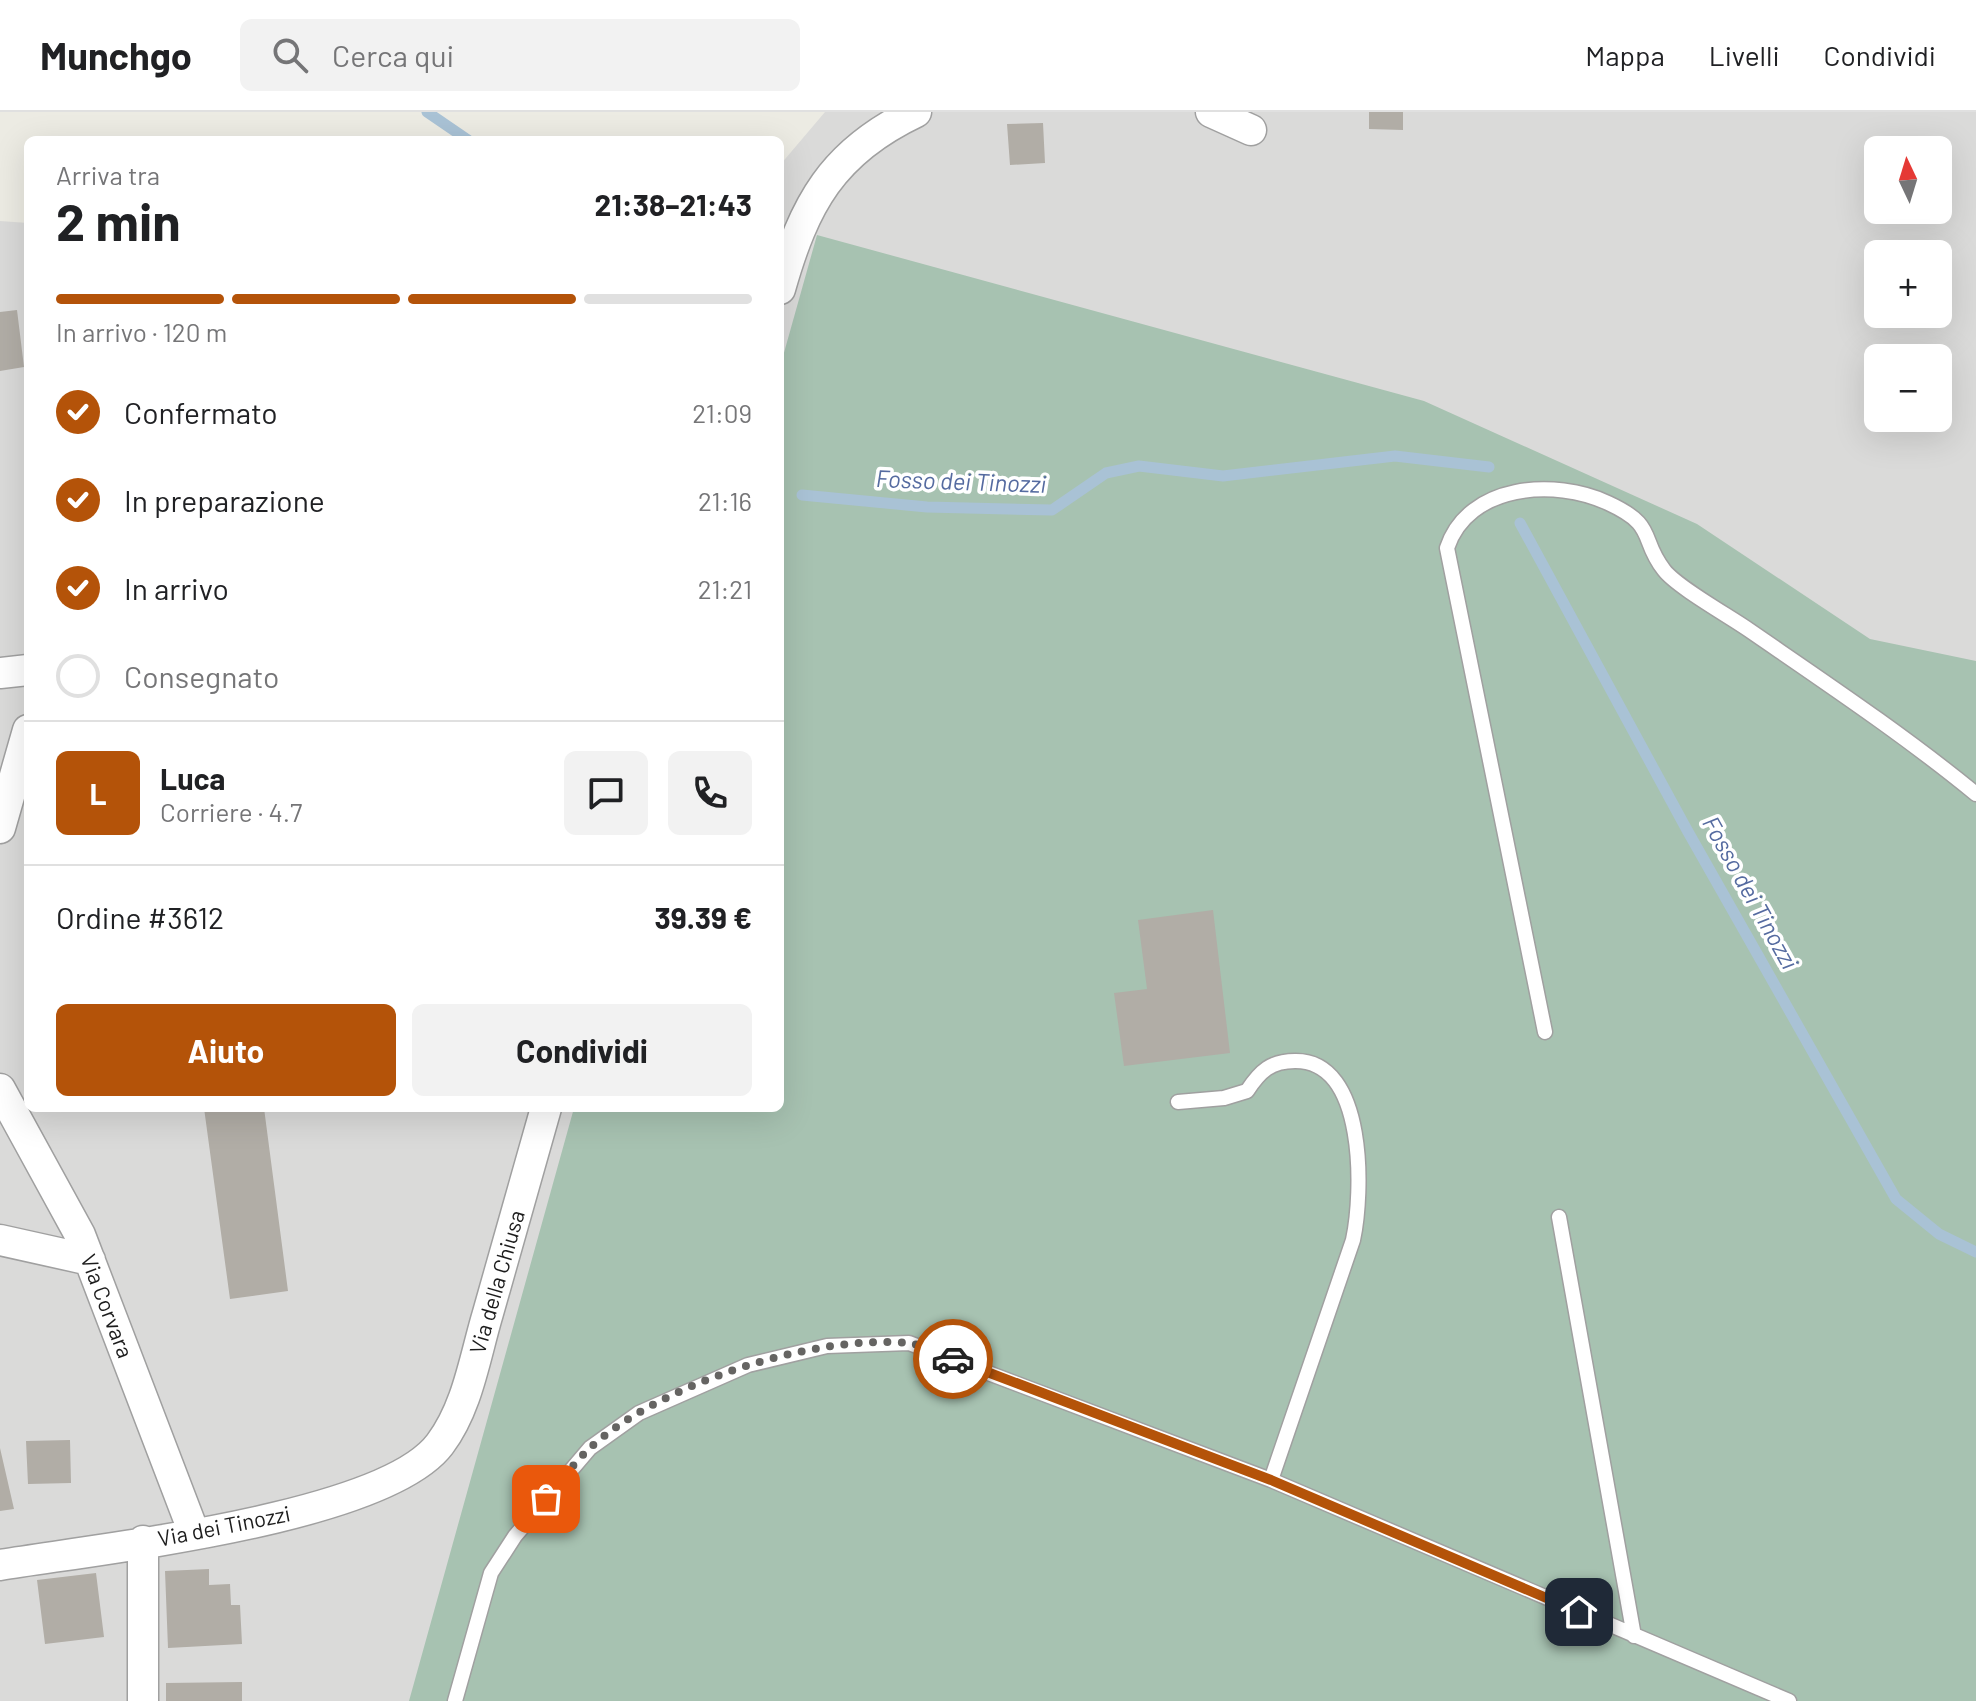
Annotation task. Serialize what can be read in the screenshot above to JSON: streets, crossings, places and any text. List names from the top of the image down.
{
  "streets": {
    "street": ["Via della Chiusa", "Via Corvara", "Via dei Tinozzi"]
  },
  "crossings": [
    ["Via della Chiusa", "Via dei Tinozzi"],
    ["Via Corvara", "Via dei Tinozzi"]
  ],
  "water": ["Fosso dei Tinozzi"],
  "north": "top",
  "page": {
    "header": "Munchgo",
    "search": "Cerca qui",
    "nav": ["Mappa", "Livelli", "Condividi"],
    "map_buttons": ["+", "−"],
    "heading": ["2 min", "Arriva tra", "21:38–21:43"],
    "panel": [
      "Luca",
      "Corriere · 4.7",
      "Ordine #3612",
      "39.39 €"
    ],
    "bar": "In arrivo · 120 m",
    "list": [
      ["Confermato", "21:09"],
      ["In preparazione", "21:16"],
      ["In arrivo", "21:21"],
      "Consegnato"
    ],
    "round": "L",
    "buttons": ["Aiuto", "Condividi"]
  }
}
